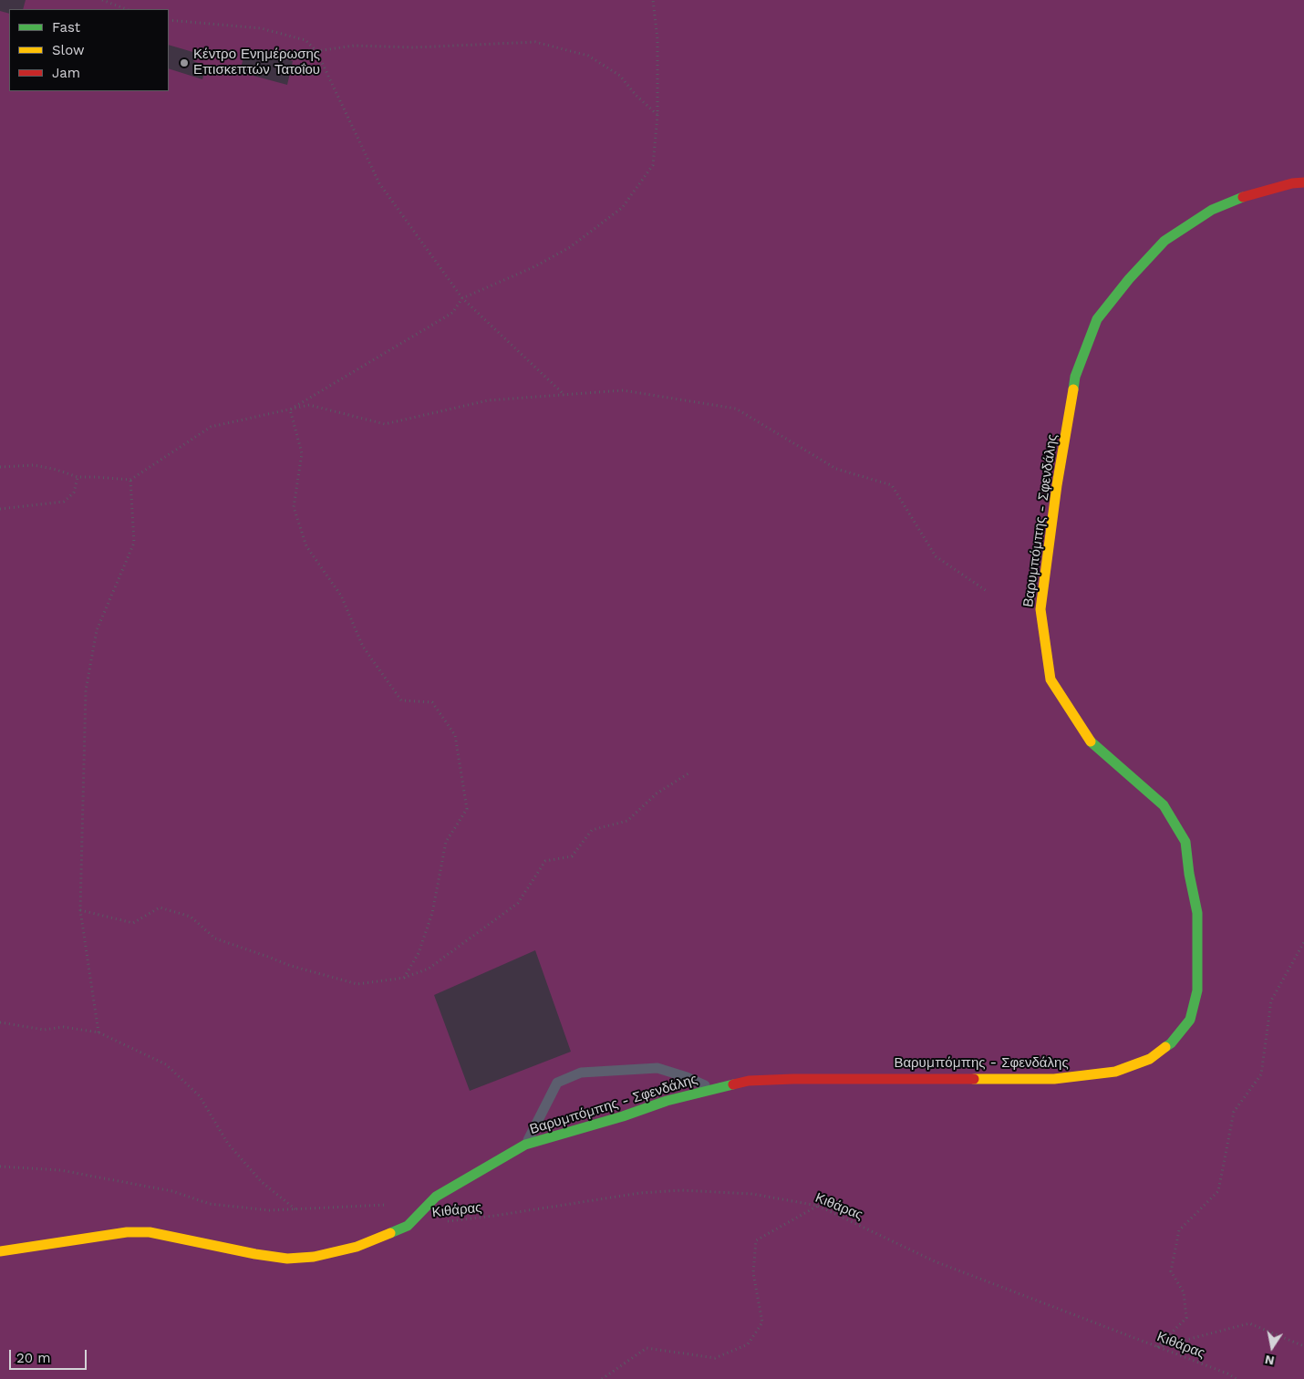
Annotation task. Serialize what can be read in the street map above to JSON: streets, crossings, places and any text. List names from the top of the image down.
{
  "streets": {
    "street": ["Βαρυμπόμπης - Σφενδάλης"],
    "path": ["Κιθάρας"]
  },
  "places": ["Κέντρο Ενημέρωσης Επισκεπτών Τατοΐου"],
  "legend": ["Fast", "Slow", "Jam"],
  "scale_bar": "20 m",
  "north": "bottom"
}
